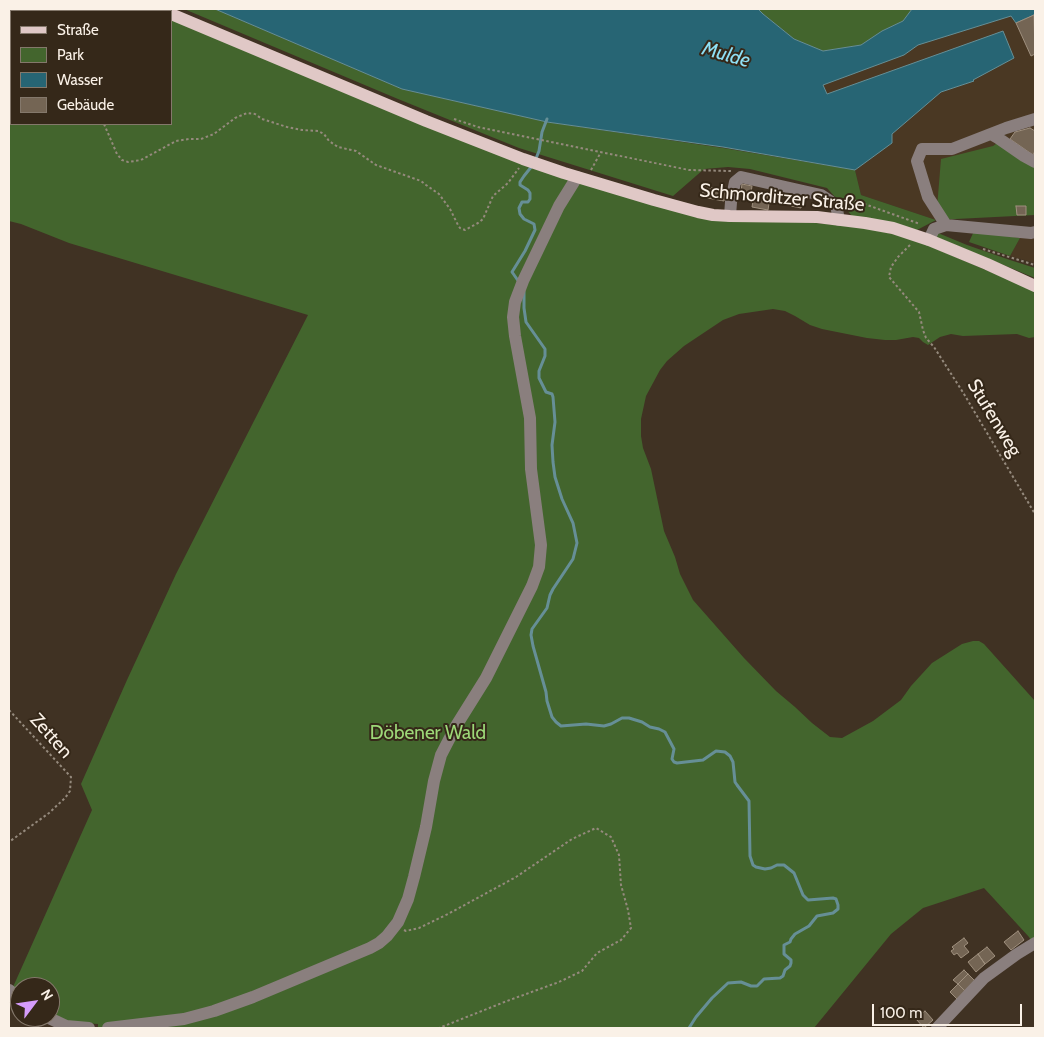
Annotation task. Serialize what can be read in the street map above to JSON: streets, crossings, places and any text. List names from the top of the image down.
{
  "streets": {
    "main road": ["Schmorditzer Straße"],
    "path": ["Stufenweg", "Zetten"]
  },
  "crossings": [
    ["Schmorditzer Straße", "Stufenweg"]
  ],
  "water": ["Mulde"],
  "parks": ["Döbener Wald"],
  "legend": [
    "Straße",
    "Park",
    "Wasser",
    "Gebäude"
  ],
  "scale_bar": "100 m",
  "north": "top right"
}
